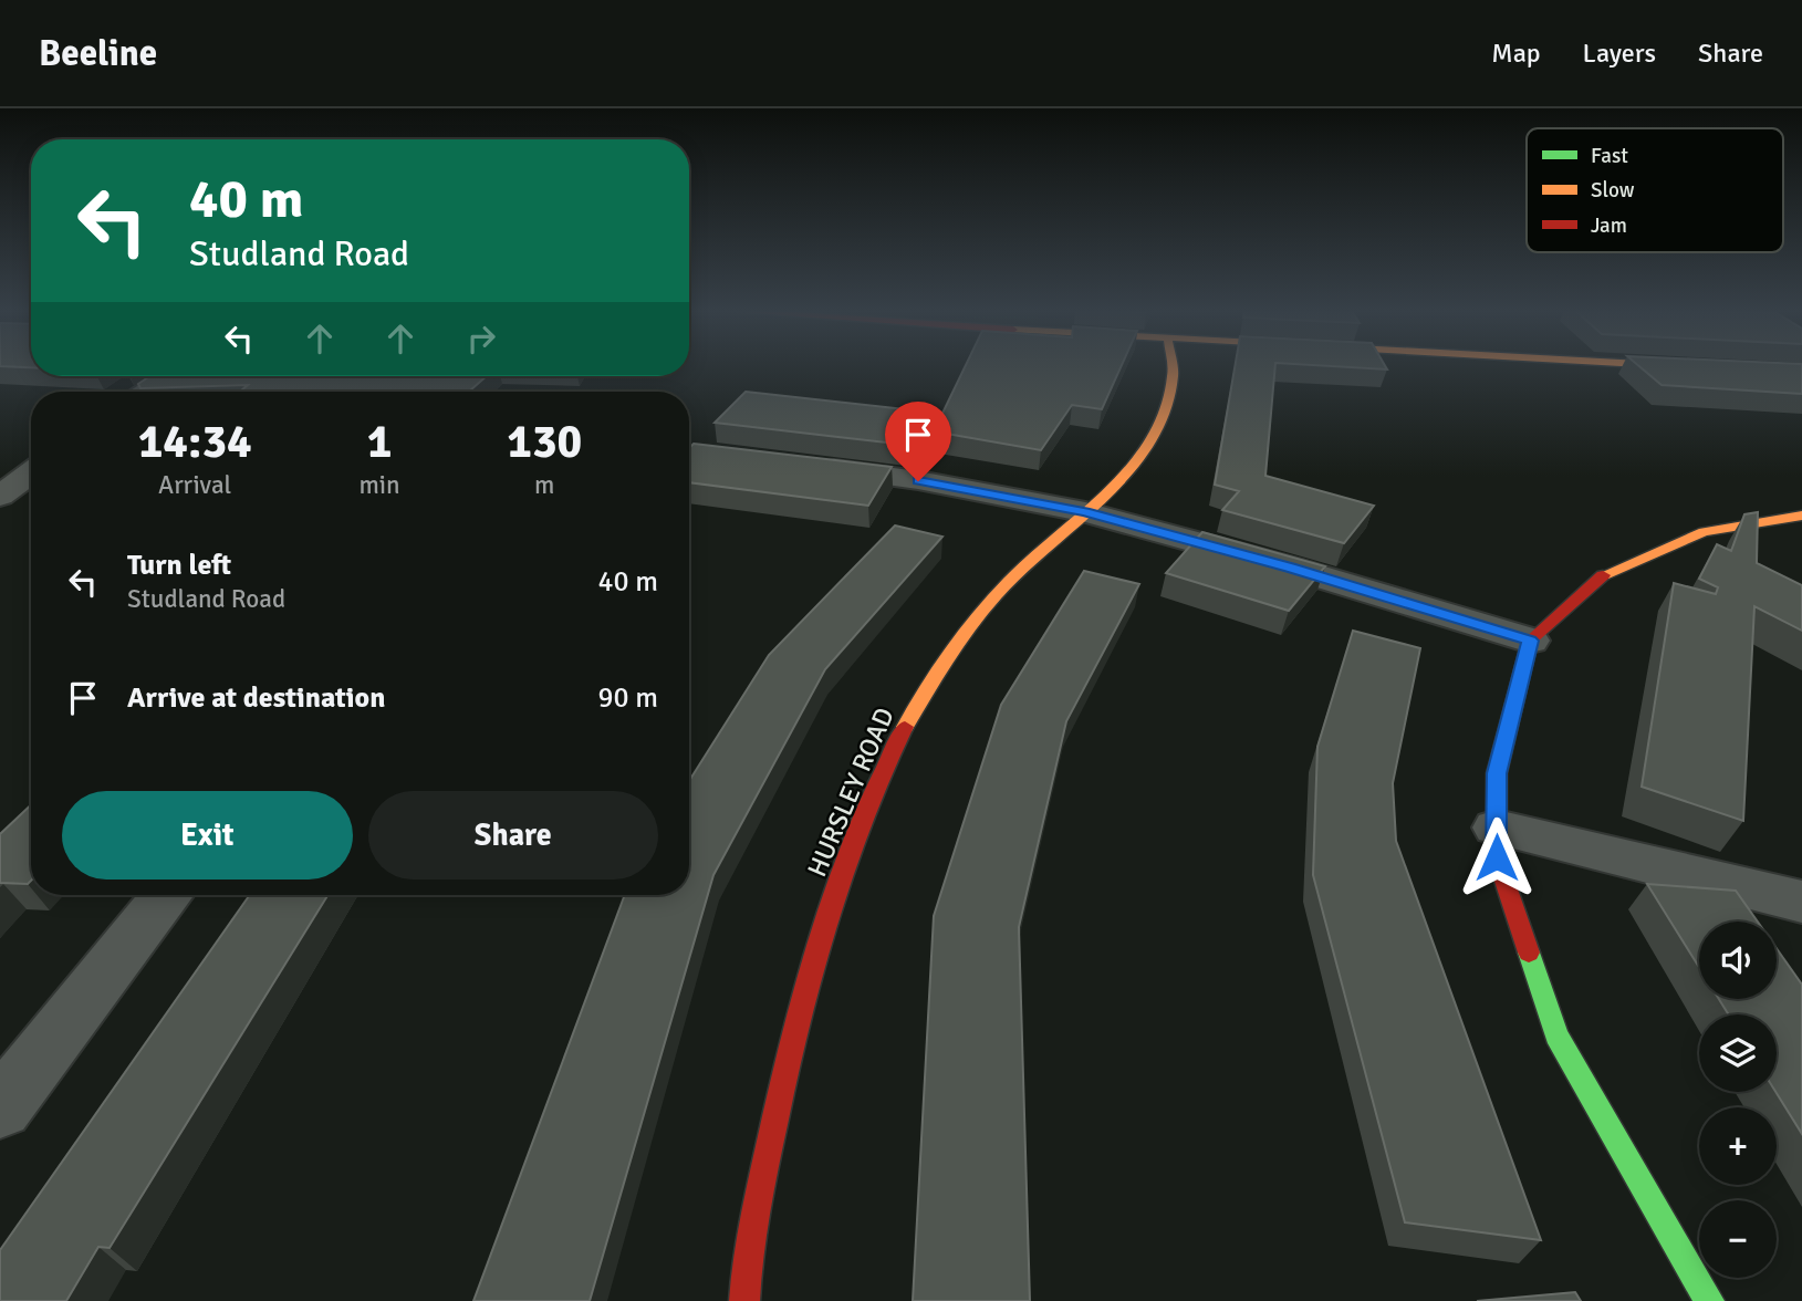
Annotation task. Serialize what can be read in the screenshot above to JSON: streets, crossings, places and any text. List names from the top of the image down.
{
  "streets": {
    "street": ["HURSLEY ROAD"]
  },
  "legend": ["Fast", "Slow", "Jam"],
  "page": {
    "header": "Beeline",
    "nav": ["Map", "Layers", "Share"],
    "turn": ["40 m", "Studland Road"],
    "eta": [
      "14:34",
      "Arrival",
      "1",
      "min",
      "130",
      "m"
    ],
    "list": [
      {
        "name": "Turn left",
        "note": "Studland Road",
        "value": "40 m"
      },
      {
        "name": "Arrive at destination",
        "value": "90 m"
      }
    ],
    "buttons": ["Exit", "Share"],
    "map_buttons": ["+", "−"]
  }
}
